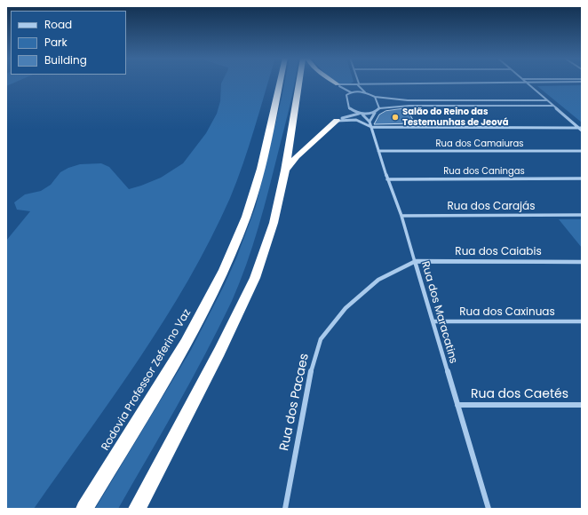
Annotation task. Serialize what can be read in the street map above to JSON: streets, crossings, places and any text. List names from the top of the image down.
{
  "streets": {
    "highway": ["Rodovia Professor Zeferino Vaz"],
    "street": [
      "Rua dos Camaiuras",
      "Rua dos Caningas",
      "Rua dos Carajás",
      "Rua dos Caiabis",
      "Rua dos Maracatins",
      "Rua dos Caxinuas",
      "Rua dos Caetés",
      "Rua dos Pacaes"
    ]
  },
  "crossings": [
    ["Rua dos Camaiuras", "Rua dos Maracatins"],
    ["Rua dos Caningas", "Rua dos Maracatins"],
    ["Rua dos Carajás", "Rua dos Maracatins"],
    ["Rua dos Caiabis", "Rua dos Maracatins"],
    ["Rua dos Caiabis", "Rua dos Pacaes"],
    ["Rua dos Maracatins", "Rua dos Caxinuas"],
    ["Rua dos Maracatins", "Rua dos Caetés"],
    ["Rua dos Maracatins", "Rua dos Pacaes"]
  ],
  "places": ["Salão do Reino das Testemunhas de Jeová"],
  "legend": ["Road", "Park", "Building"]
}
